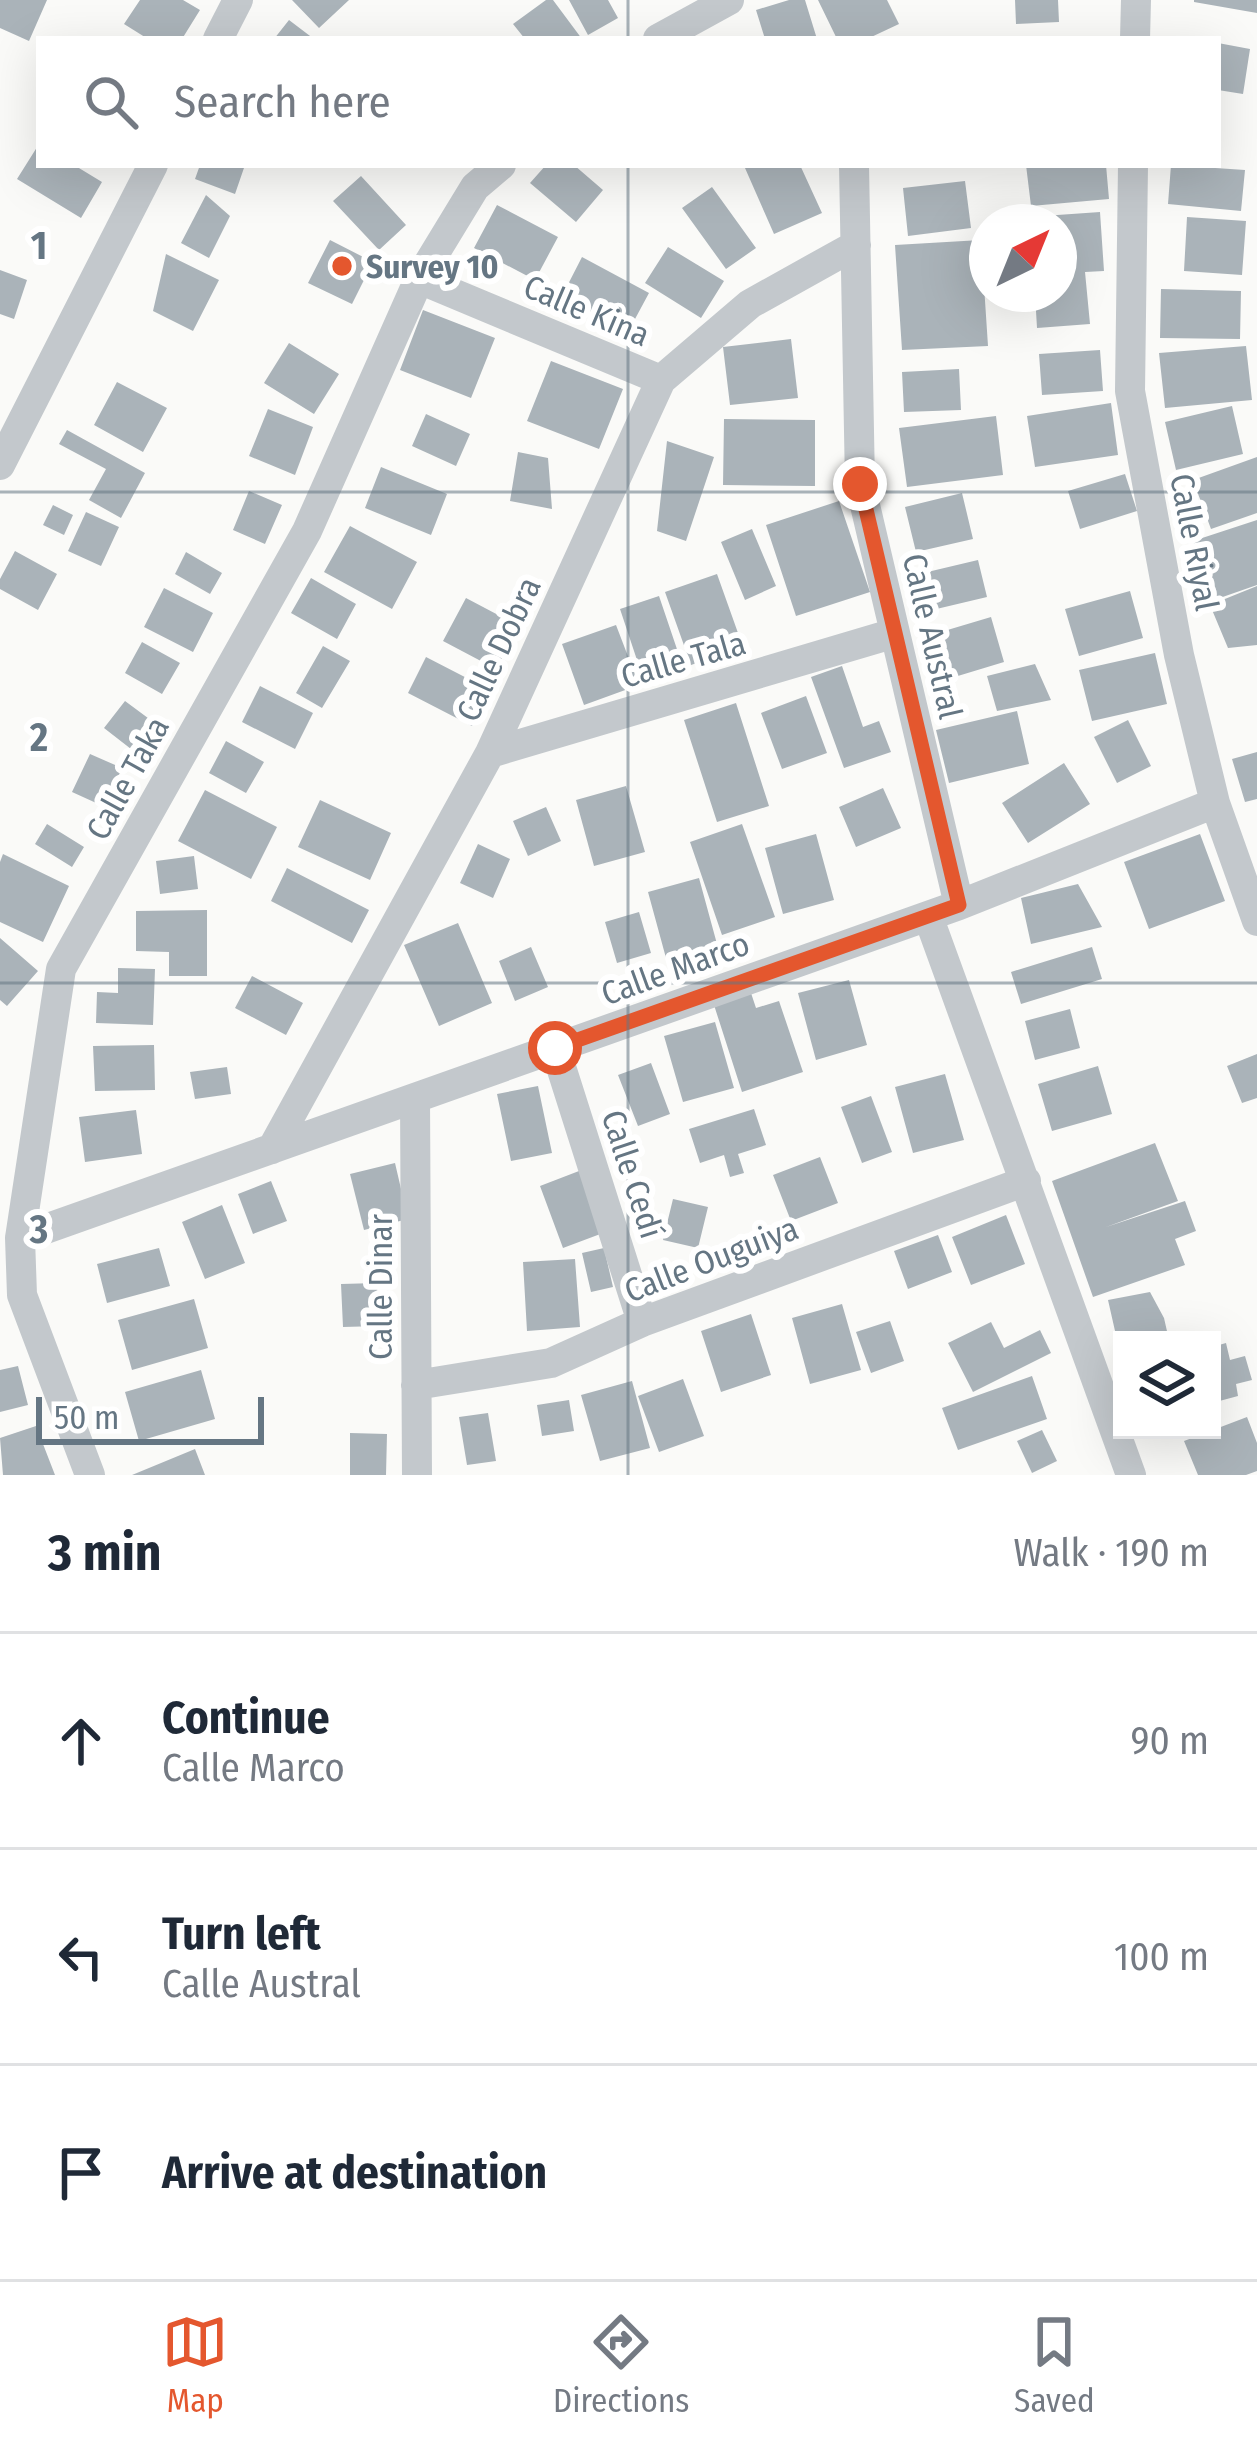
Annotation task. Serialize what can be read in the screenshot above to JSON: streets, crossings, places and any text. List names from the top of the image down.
{
  "streets": {
    "street": [
      "Calle Kina",
      "Calle Riyal",
      "Calle Austral",
      "Calle Dobra",
      "Calle Tala",
      "Calle Taka",
      "Calle Marco",
      "Calle Cedí",
      "Calle Ouguiya",
      "Calle Dinar"
    ]
  },
  "crossings": [
    ["Calle Kina", "Calle Dobra"],
    ["Calle Kina", "Calle Taka"],
    ["Calle Riyal", "Calle Marco"],
    ["Calle Austral", "Calle Dobra"],
    ["Calle Austral", "Calle Tala"],
    ["Calle Austral", "Calle Marco"],
    ["Calle Dobra", "Calle Tala"],
    ["Calle Dobra", "Calle Marco"],
    ["Calle Taka", "Calle Marco"],
    ["Calle Marco", "Calle Cedí"],
    ["Calle Marco", "Calle Dinar"],
    ["Calle Cedí", "Calle Ouguiya"],
    ["Calle Ouguiya", "Calle Dinar"]
  ],
  "places": ["Survey 10"],
  "scale_bar": "50 m",
  "north": "top right",
  "page": {
    "search": "Search here",
    "scale": "50 m",
    "heading": ["3 min", "Walk · 190 m"],
    "list": [
      ["Continue", "Calle Marco", "90 m"],
      ["Turn left", "Calle Austral", "100 m"],
      "Arrive at destination"
    ],
    "nav": ["Map", "Directions", "Saved"]
  },
  "grid": {
    "rows": ["1", "2", "3"]
  }
}
